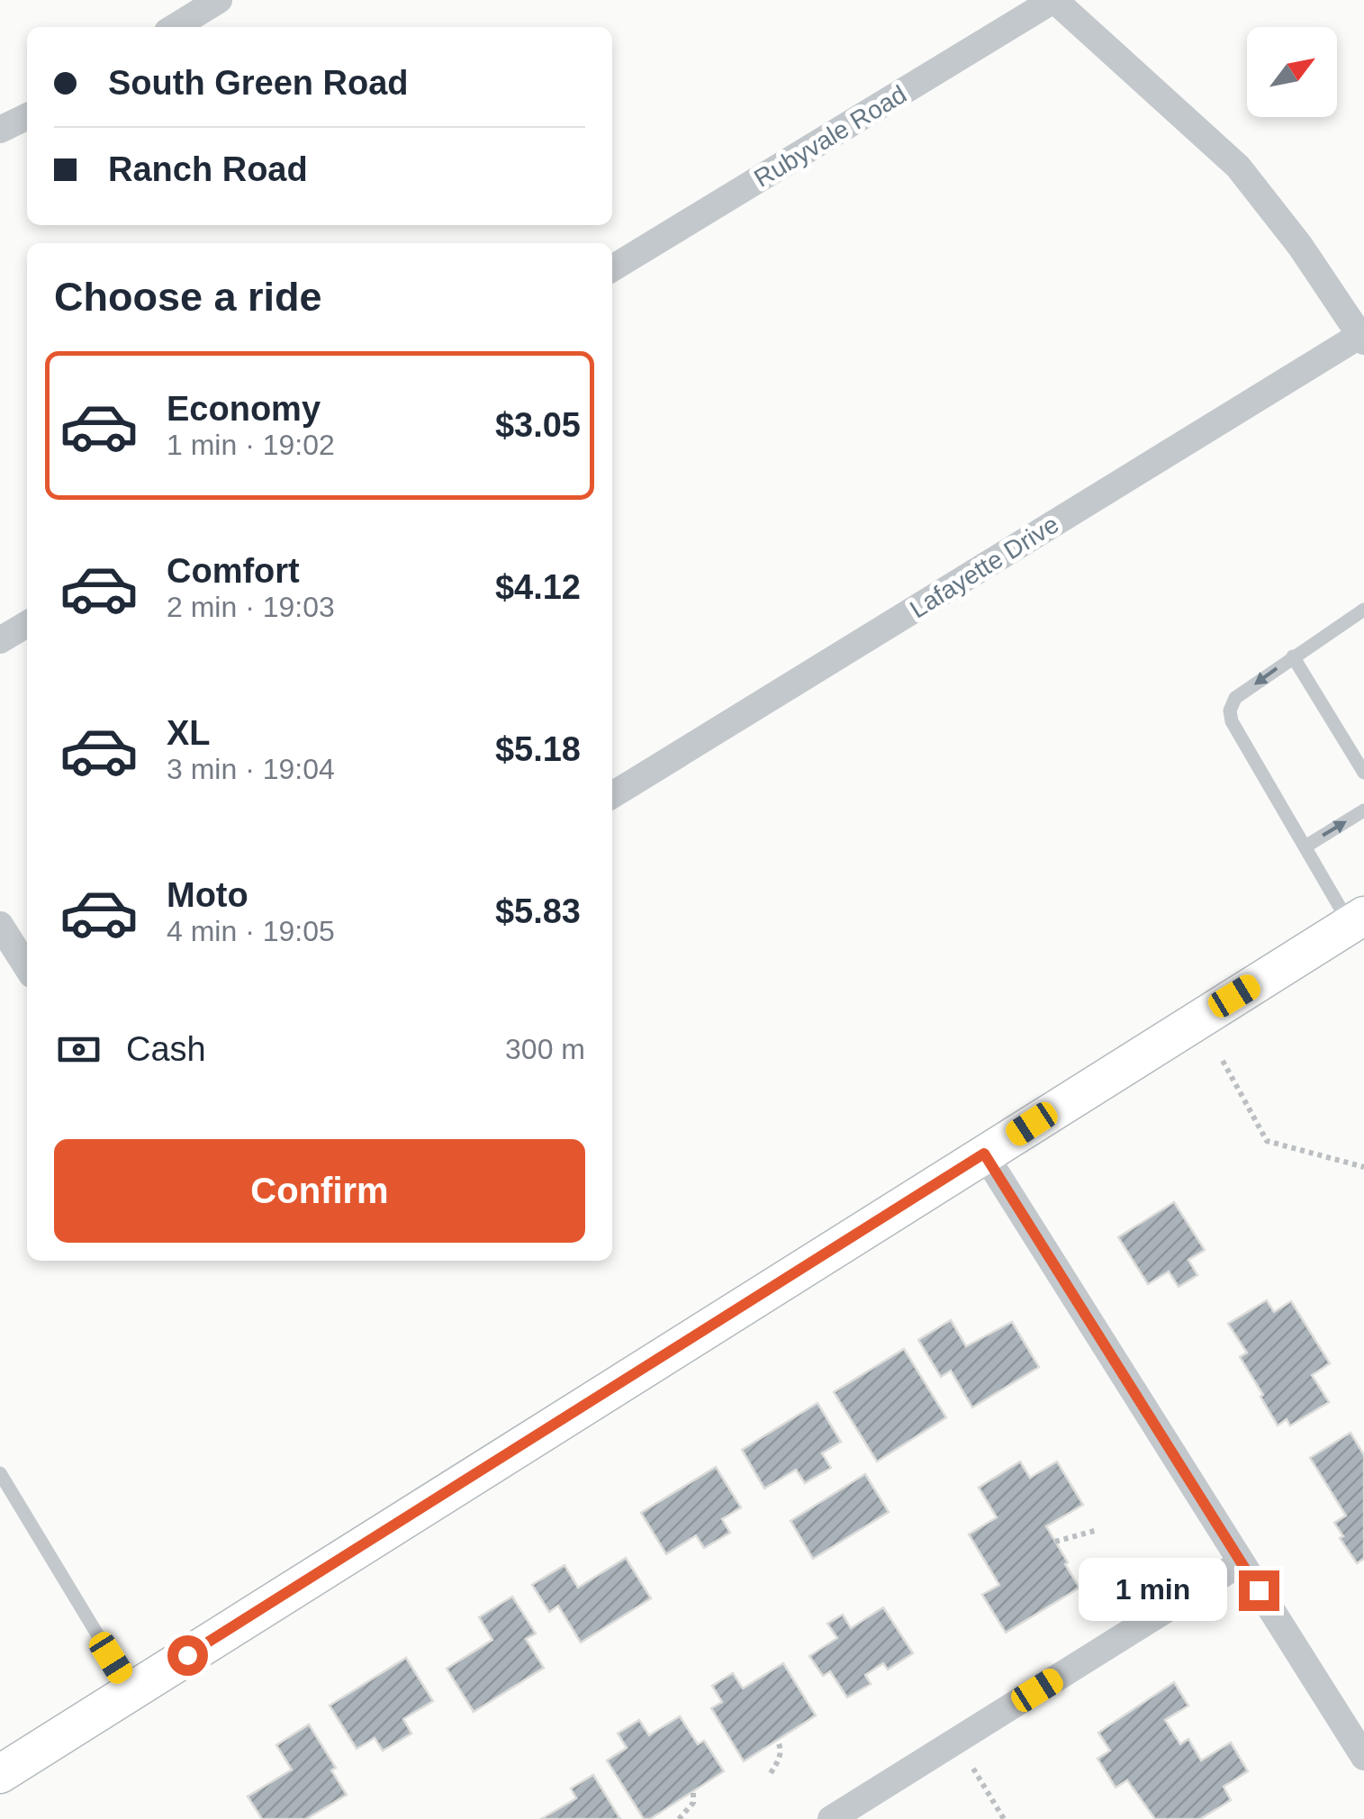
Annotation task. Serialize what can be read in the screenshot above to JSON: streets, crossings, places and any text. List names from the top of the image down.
{
  "streets": {
    "street": ["Rubyvale Road", "Lafayette Drive"]
  },
  "north": "top right",
  "page": {
    "banner": ["South Green Road", "Ranch Road"],
    "heading": "Choose a ride",
    "list": [
      {
        "name": "Economy",
        "note": "1 min · 19:02",
        "value": "$3.05"
      },
      {
        "name": "Comfort",
        "note": "2 min · 19:03",
        "value": "$4.12"
      },
      {
        "name": "XL",
        "note": "3 min · 19:04",
        "value": "$5.18"
      },
      {
        "name": "Moto",
        "note": "4 min · 19:05",
        "value": "$5.83"
      }
    ],
    "pay": ["Cash", "300 m"],
    "buttons": "Confirm",
    "bubble": "1 min"
  }
}
